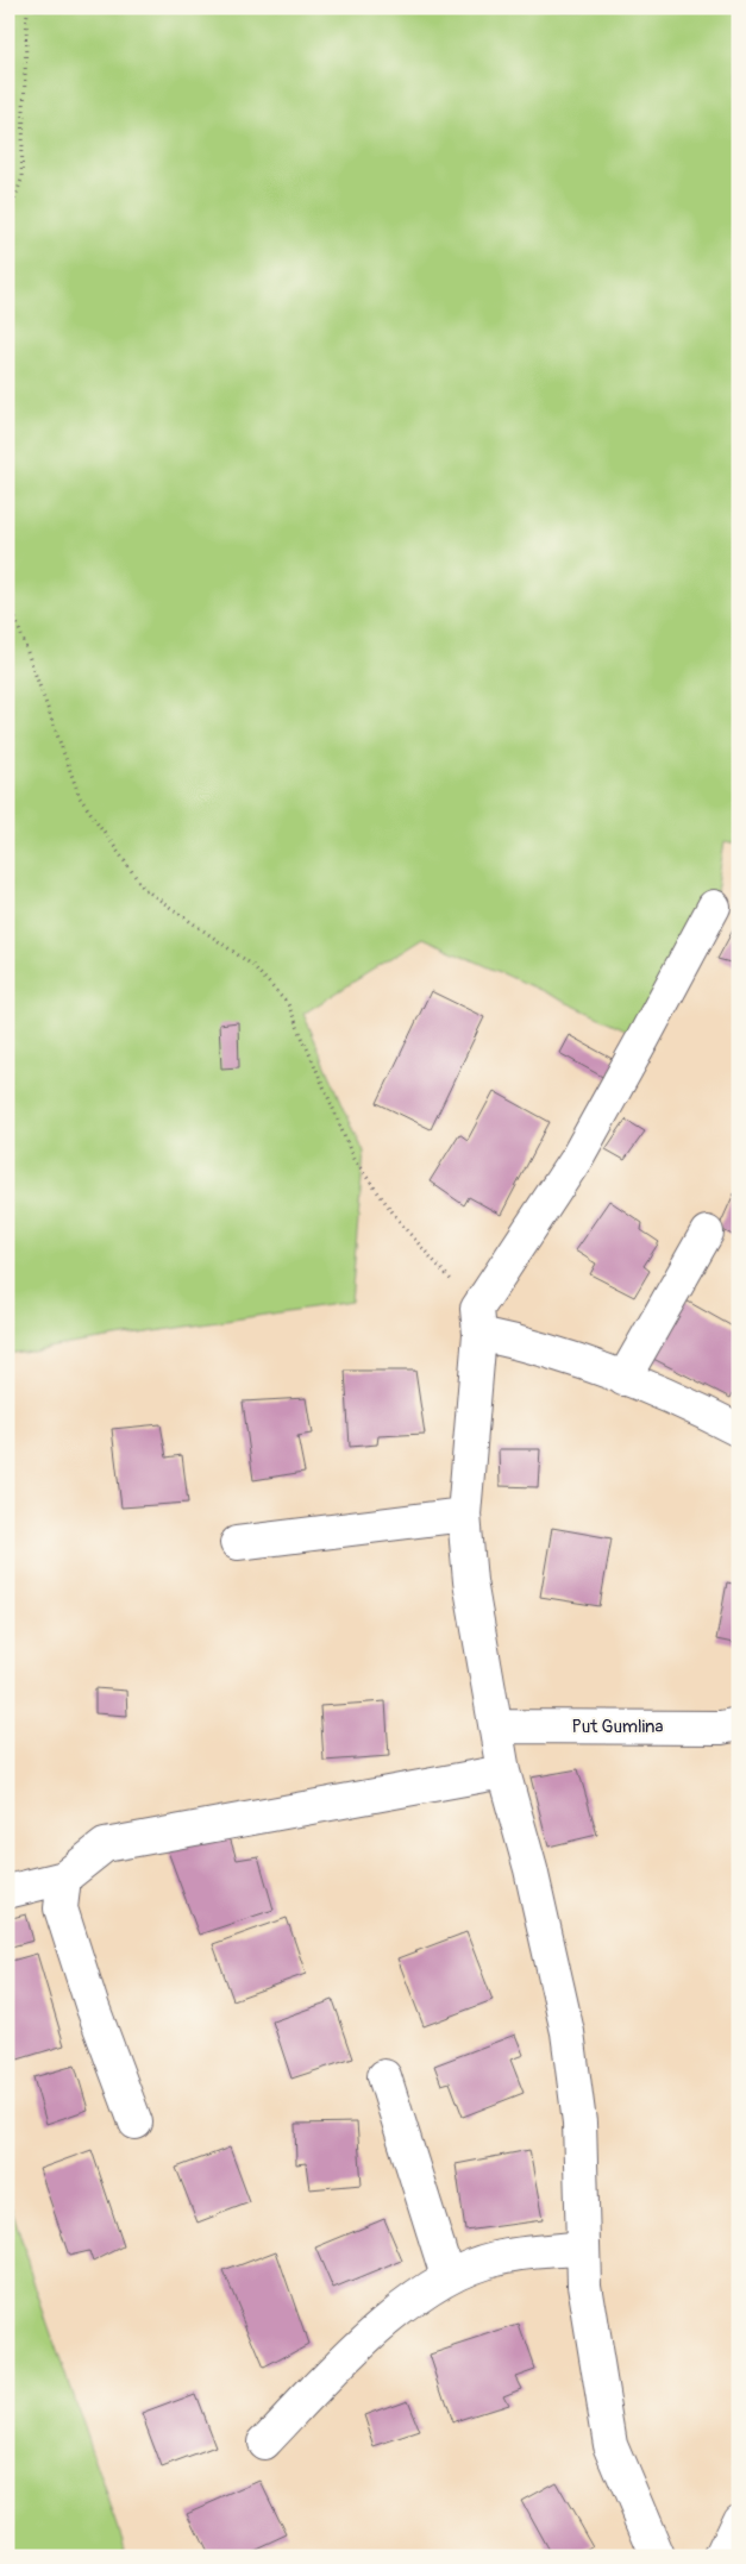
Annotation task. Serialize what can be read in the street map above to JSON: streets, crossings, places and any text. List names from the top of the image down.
{
  "streets": {
    "street": ["Put Gumlina"]
  }
}
